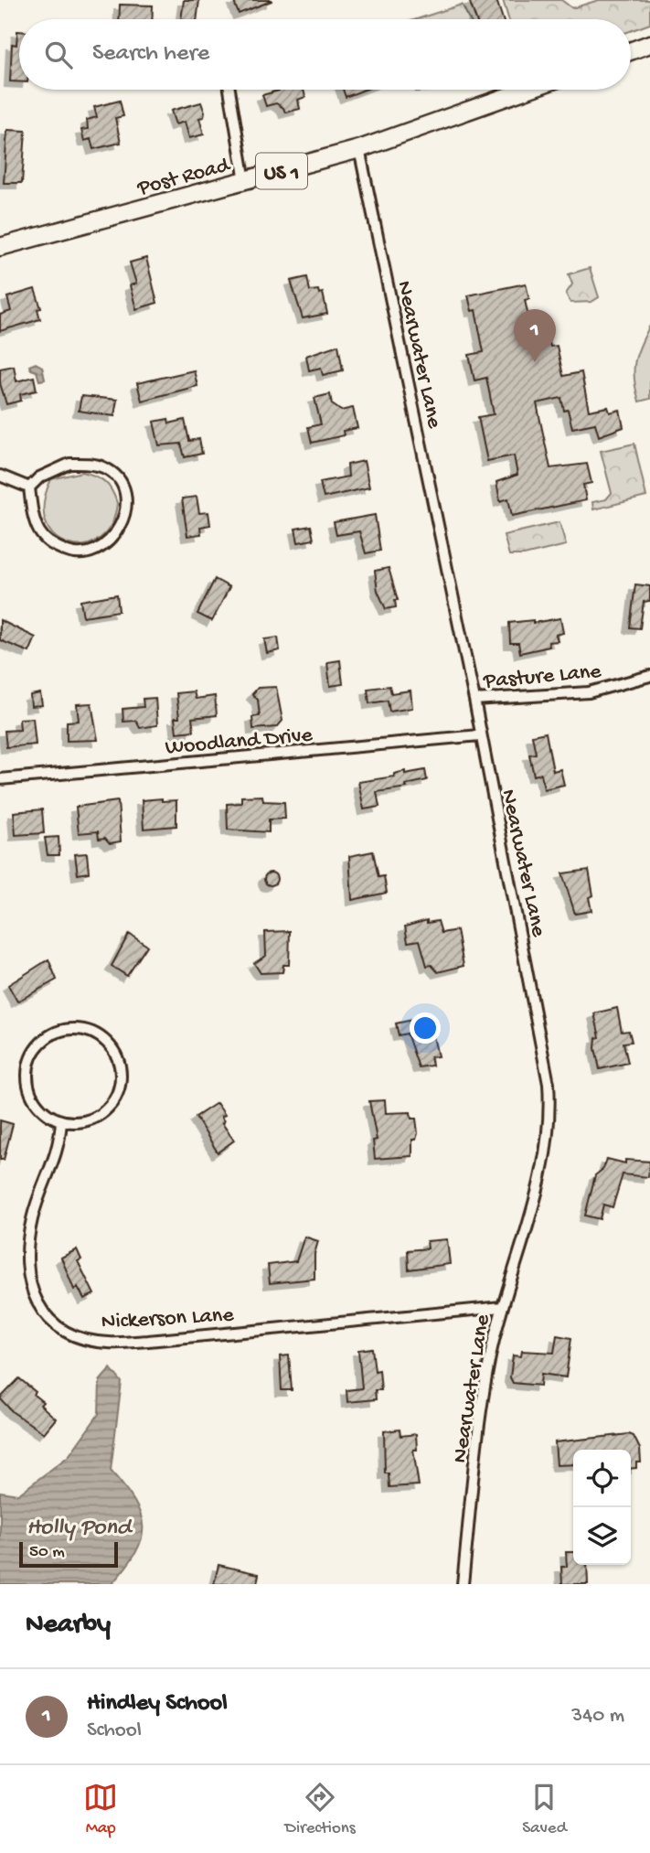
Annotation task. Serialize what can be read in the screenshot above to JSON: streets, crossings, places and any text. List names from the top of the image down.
{
  "streets": {
    "main road": ["US 1", "Post Road"],
    "street": [
      "Nearwater Lane",
      "Pasture Lane",
      "Woodland Drive",
      "Nickerson Lane"
    ]
  },
  "crossings": [
    ["Post Road", "Nearwater Lane"],
    ["Nearwater Lane", "Pasture Lane"],
    ["Nearwater Lane", "Woodland Drive"],
    ["Nearwater Lane", "Nickerson Lane"]
  ],
  "water": ["Holly Pond"],
  "scale_bar": "50 m",
  "page": {
    "search": "Search here",
    "pins": "1",
    "scale": "50 m",
    "heading": "Nearby",
    "list": [
      {
        "mark": "1",
        "name": "Hindley School",
        "note": "School",
        "value": "340 m"
      }
    ],
    "nav": ["Map", "Directions", "Saved"]
  }
}
